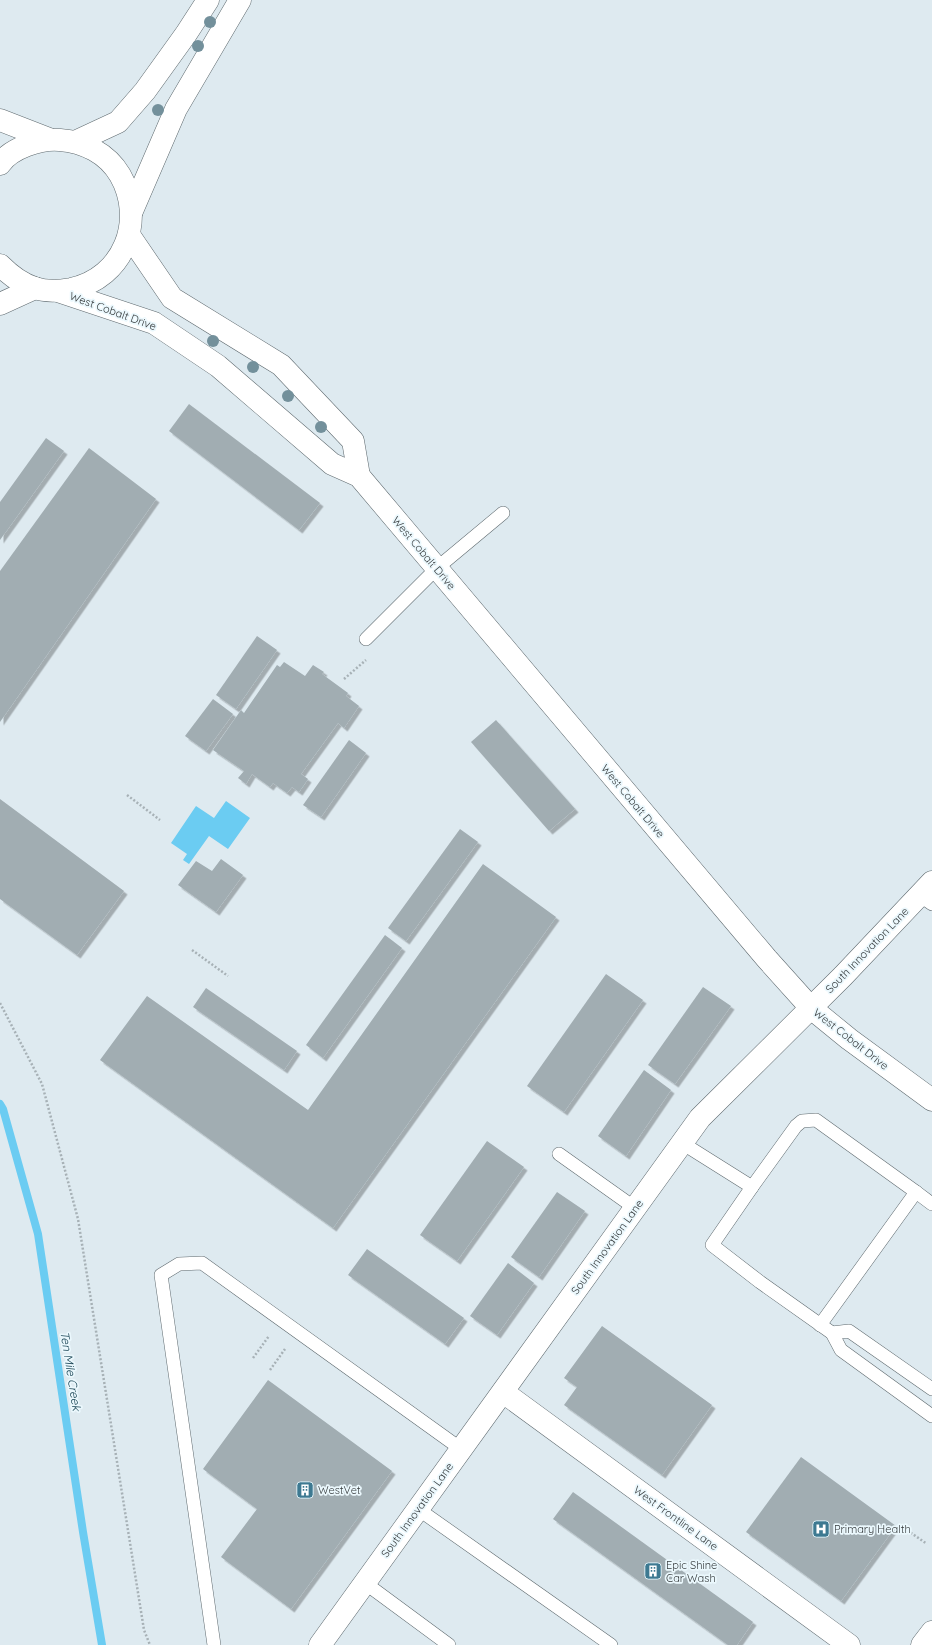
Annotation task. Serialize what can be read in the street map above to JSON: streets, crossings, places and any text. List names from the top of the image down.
{
  "streets": {
    "street": ["West Cobalt Drive", "South Innovation Lane", "West Frontline Lane"]
  },
  "crossings": [
    ["West Cobalt Drive", "South Innovation Lane"],
    ["South Innovation Lane", "West Frontline Lane"]
  ],
  "water": ["Ten Mile Creek"],
  "places": {
    "building": ["WestVet", "Epic Shine Car Wash"],
    "hospital": ["Primary Health"]
  }
}
